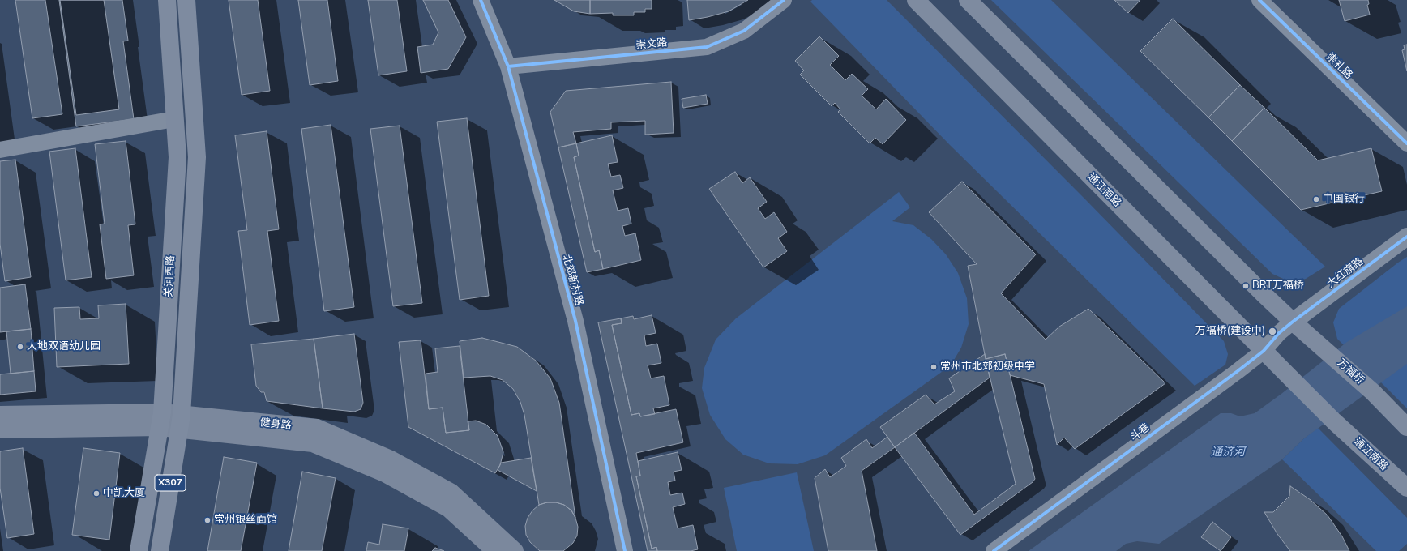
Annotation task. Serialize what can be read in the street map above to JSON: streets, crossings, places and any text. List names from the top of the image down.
{
  "streets": {
    "main road": [
      "通江南路",
      "关河西路",
      "万福桥",
      "健身路",
      "X307"
    ],
    "street": [
      "崇文路",
      "崇礼路",
      "大红旗路",
      "北郊新村路",
      "斗巷"
    ]
  },
  "crossings": [
    ["崇文路", "北郊新村路"],
    ["通江南路", "斗巷"],
    ["大红旗路", "万福桥"],
    ["大红旗路", "斗巷"],
    ["关河西路", "健身路"],
    ["万福桥", "斗巷"]
  ],
  "water": ["通济河"],
  "places": [
    "中国银行",
    "BRT万福桥",
    "万福桥(建设中)",
    "大地双语幼儿园",
    "常州市北郊初级中学",
    "中凯大厦",
    "常州银丝面馆"
  ]
}
